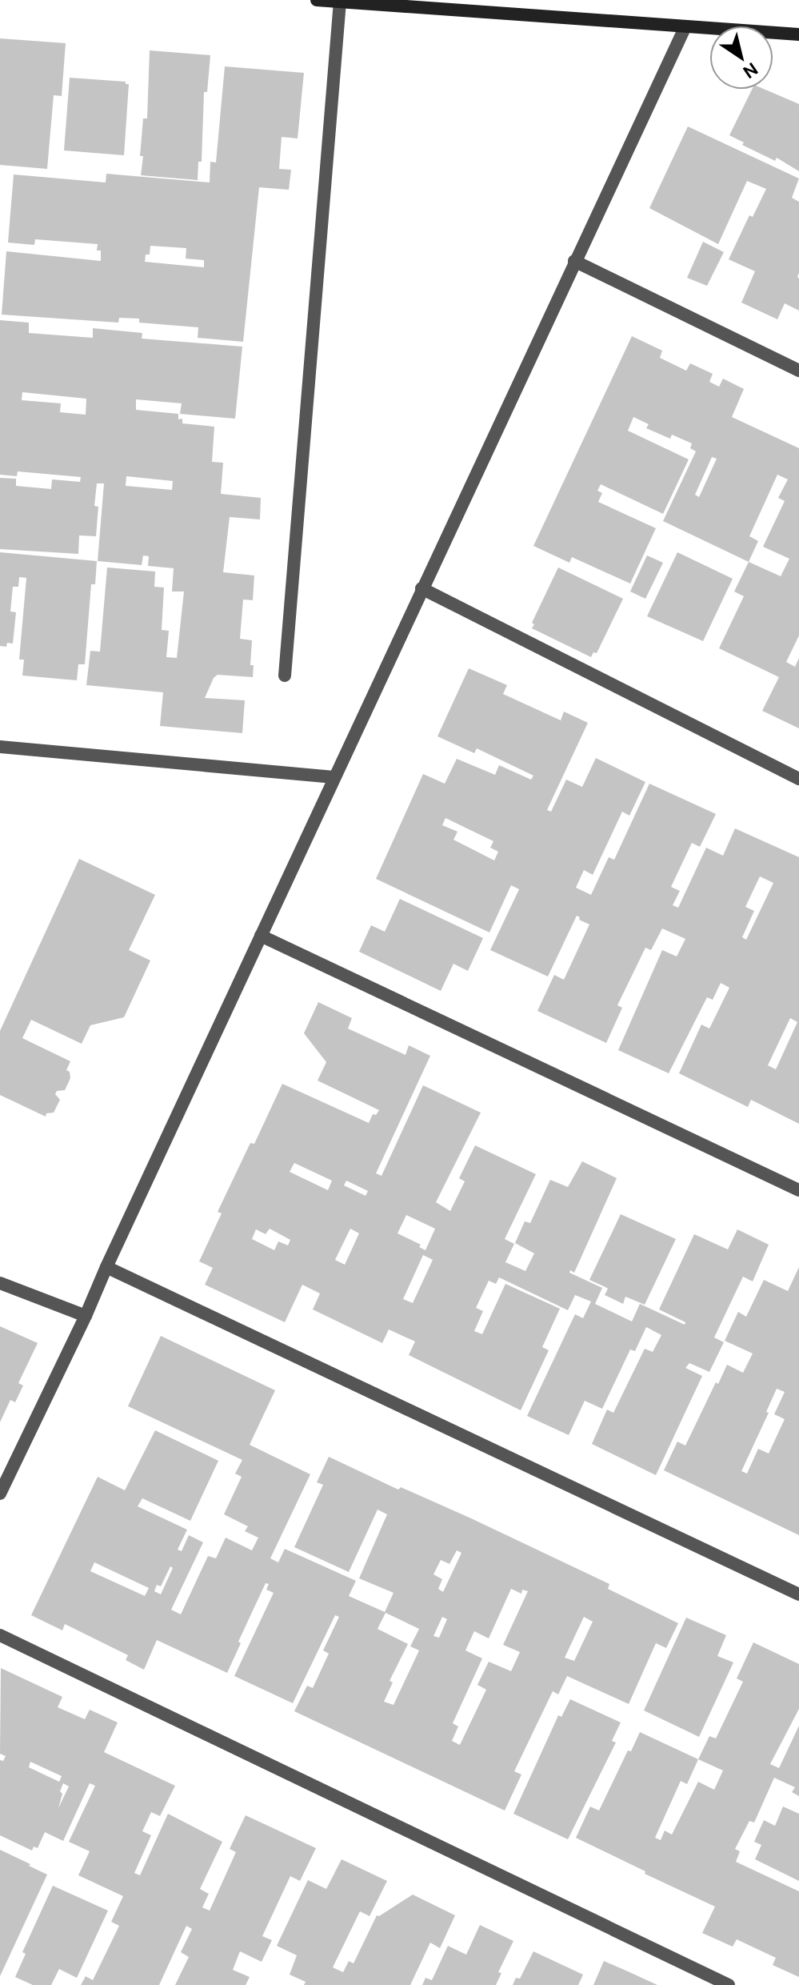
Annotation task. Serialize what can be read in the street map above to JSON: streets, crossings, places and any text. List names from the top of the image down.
{
  "north": "bottom right"
}
